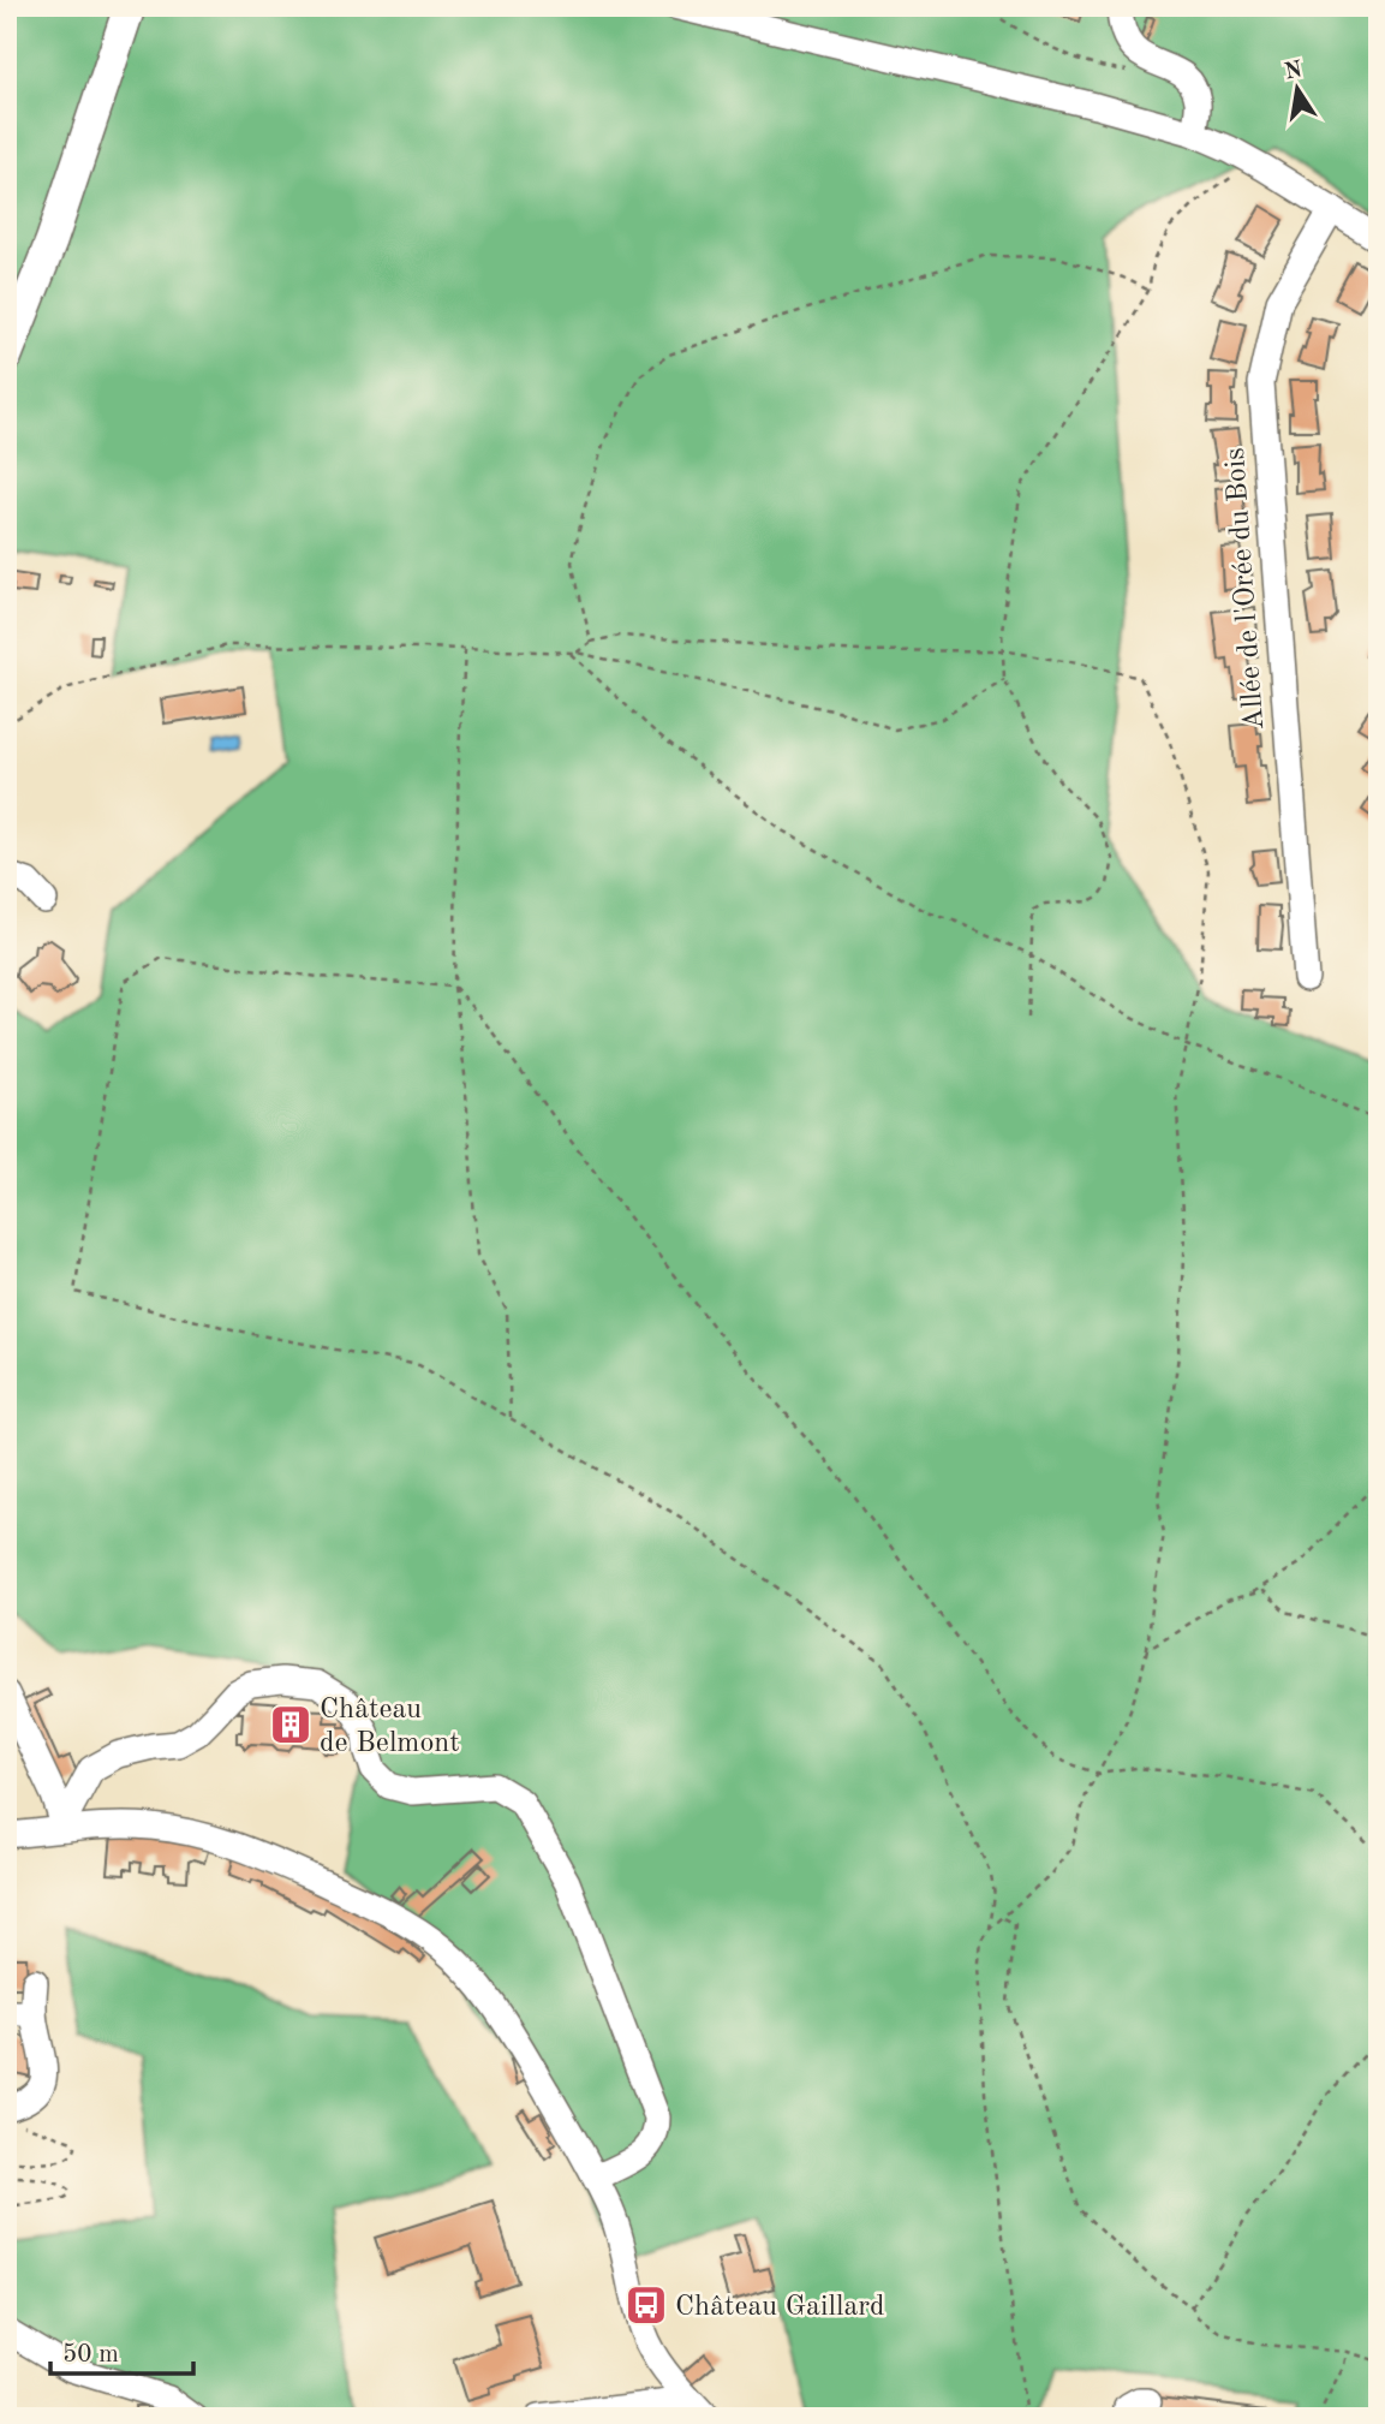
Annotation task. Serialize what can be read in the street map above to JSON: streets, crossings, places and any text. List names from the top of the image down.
{
  "streets": {
    "street": ["Allée de l'Orée du Bois"]
  },
  "places": {
    "building": ["Château de Belmont"],
    "bus stop": ["Château Gaillard"]
  },
  "scale_bar": "50 m",
  "north": "top"
}
